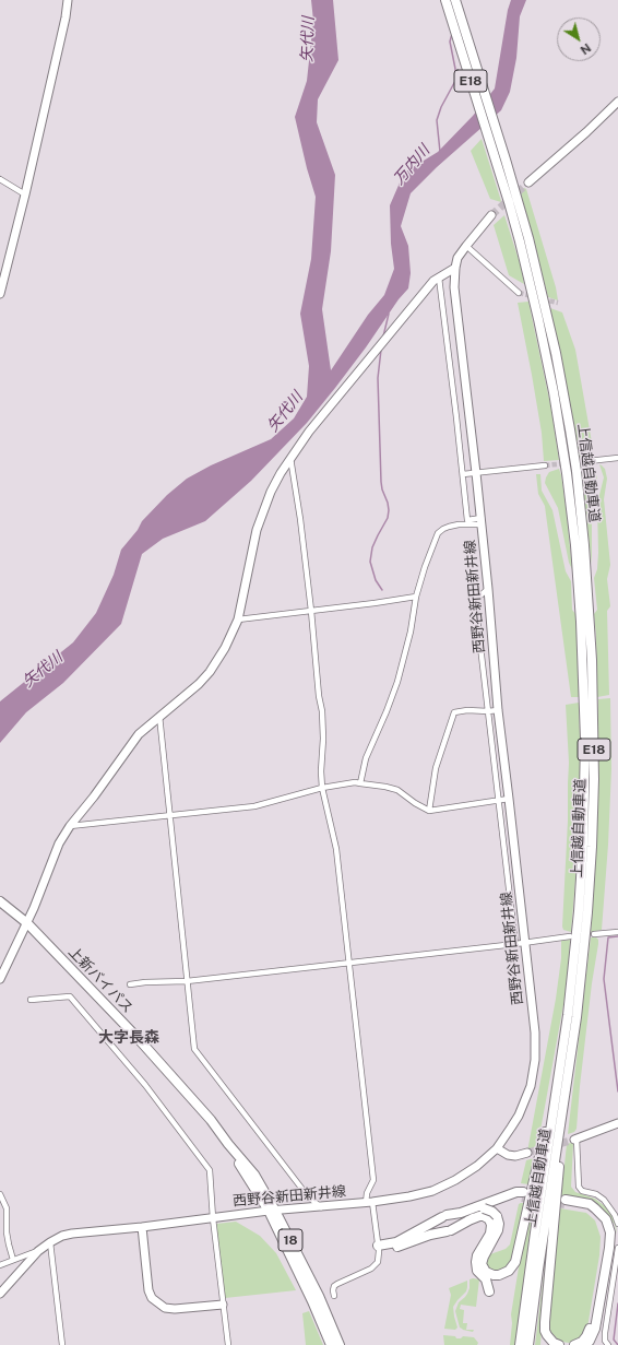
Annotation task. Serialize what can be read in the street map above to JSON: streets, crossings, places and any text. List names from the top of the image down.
{
  "streets": {
    "highway": [
      "E18",
      "上信越自動車道",
      "上新バイパス",
      "18"
    ],
    "main road": ["西野谷新田新井線"]
  },
  "crossings": [
    ["E18", "上信越自動車道"],
    ["西野谷新田新井線", "上新バイパス"]
  ],
  "districts": ["大字長森"],
  "water": ["矢代川", "万内川"],
  "north": "bottom right"
}
